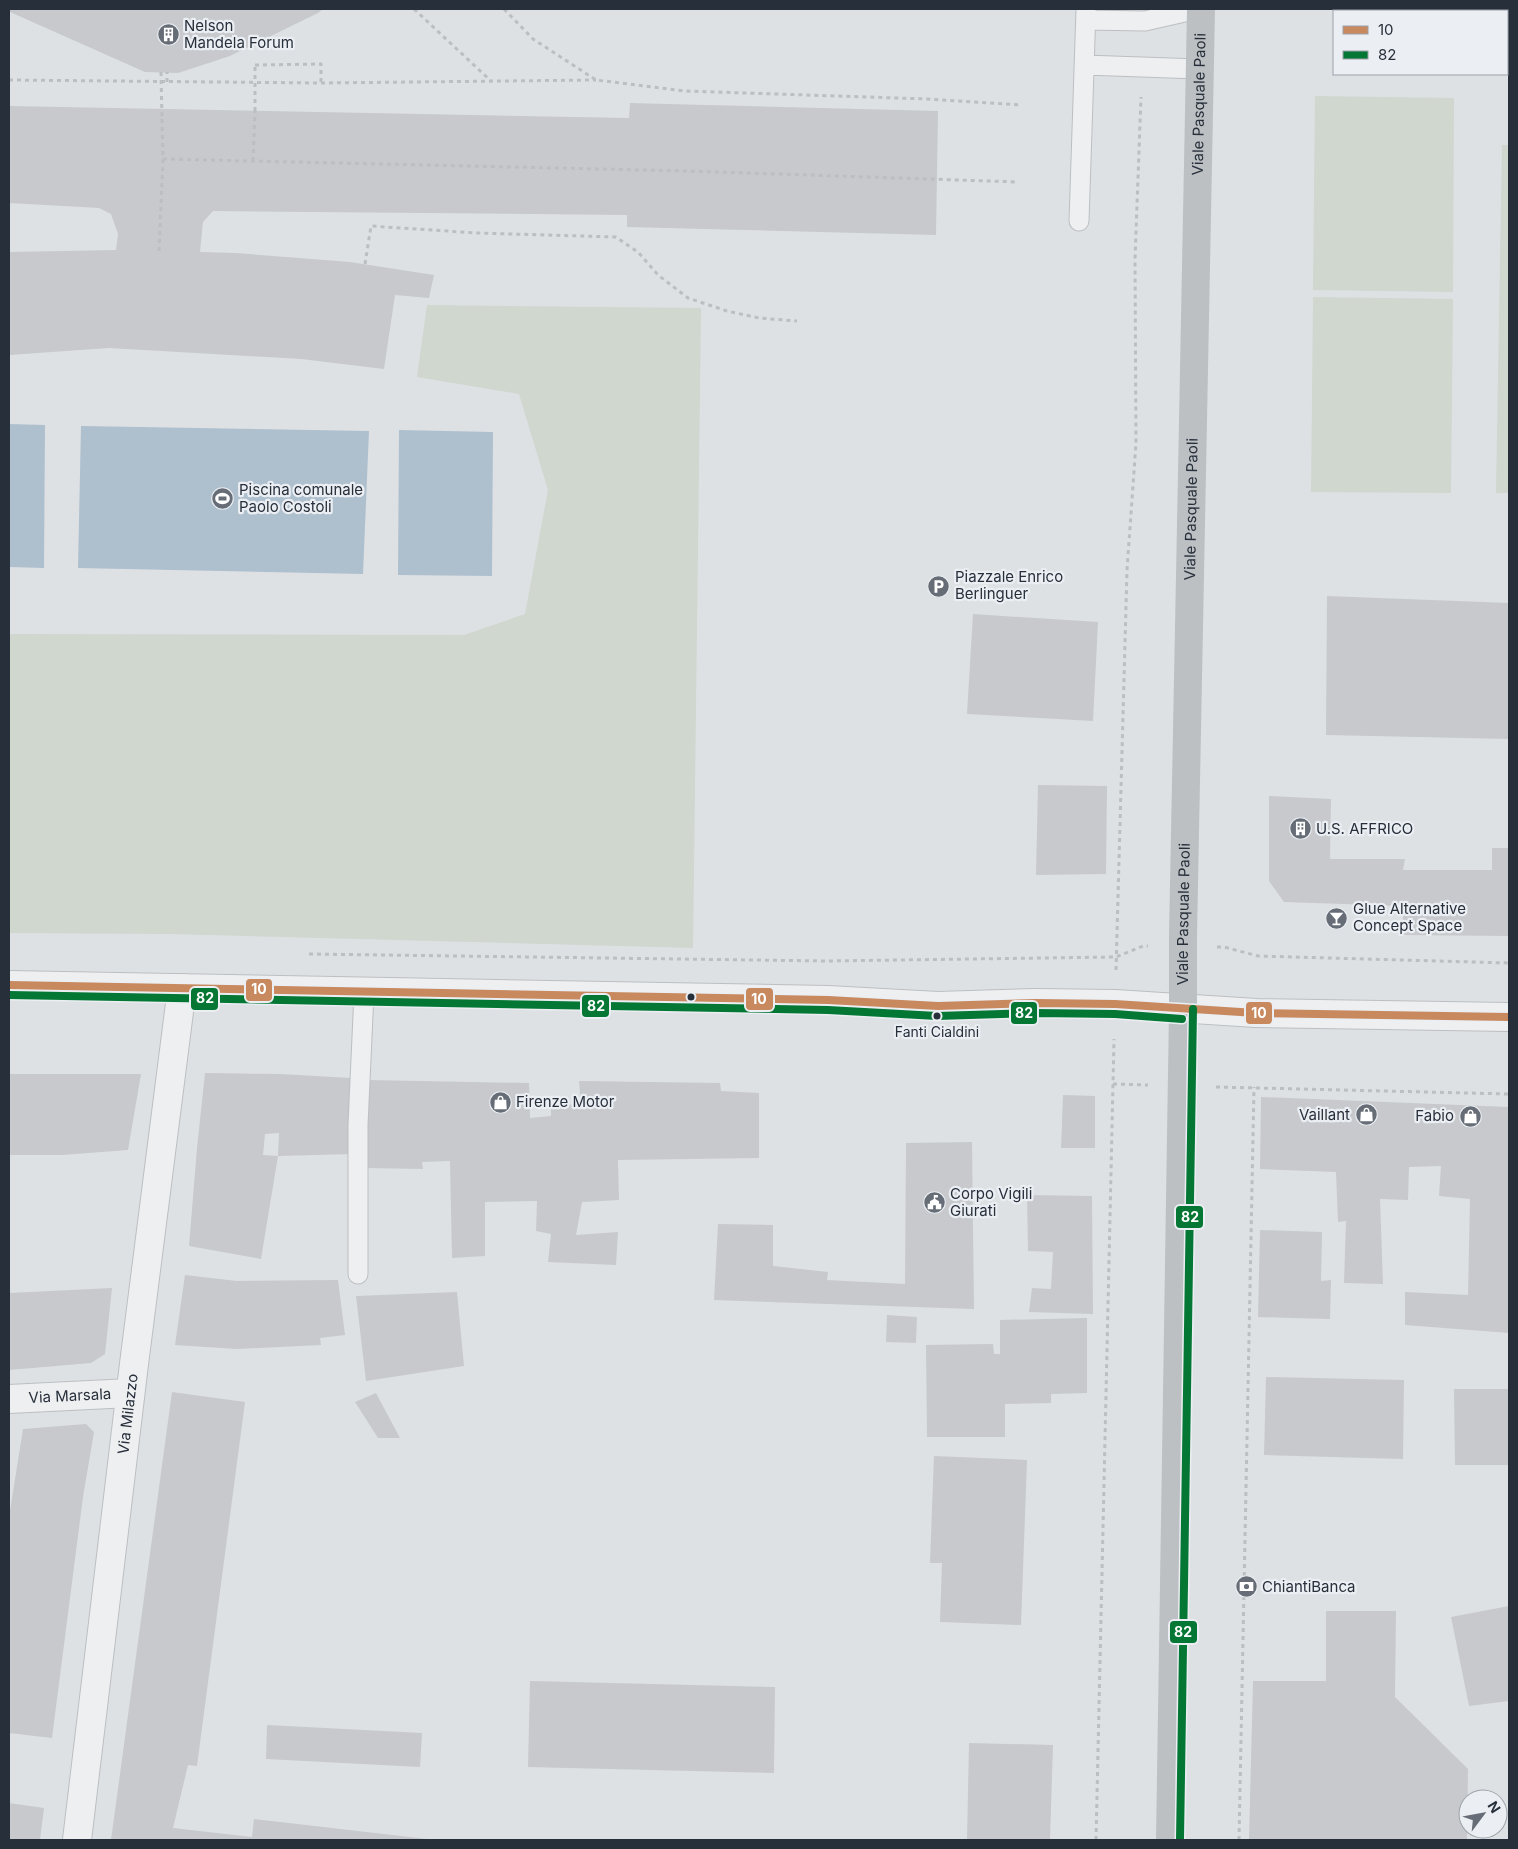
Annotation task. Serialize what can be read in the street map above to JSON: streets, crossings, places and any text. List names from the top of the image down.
{
  "streets": {
    "street": ["Viale Pasquale Paoli", "Via Marsala", "Via Milazzo"]
  },
  "crossings": [
    ["Via Marsala", "Via Milazzo"]
  ],
  "places": {
    "building": ["Nelson Mandela Forum", "U.S. AFFRICO"],
    "sports": ["Piscina comunale Paolo Costoli"],
    "parking": ["Piazzale Enrico Berlinguer"],
    "bar": ["Glue Alternative Concept Space"],
    "other": ["Fanti Cialdini"],
    "shop": ["Firenze Motor", "Vaillant", "Fabio"],
    "public building": ["Corpo Vigili Giurati"],
    "bank": ["ChiantiBanca"]
  },
  "lines": ["transit line 10", "transit line 82"],
  "legend": ["10", "82"],
  "north": "top right"
}
